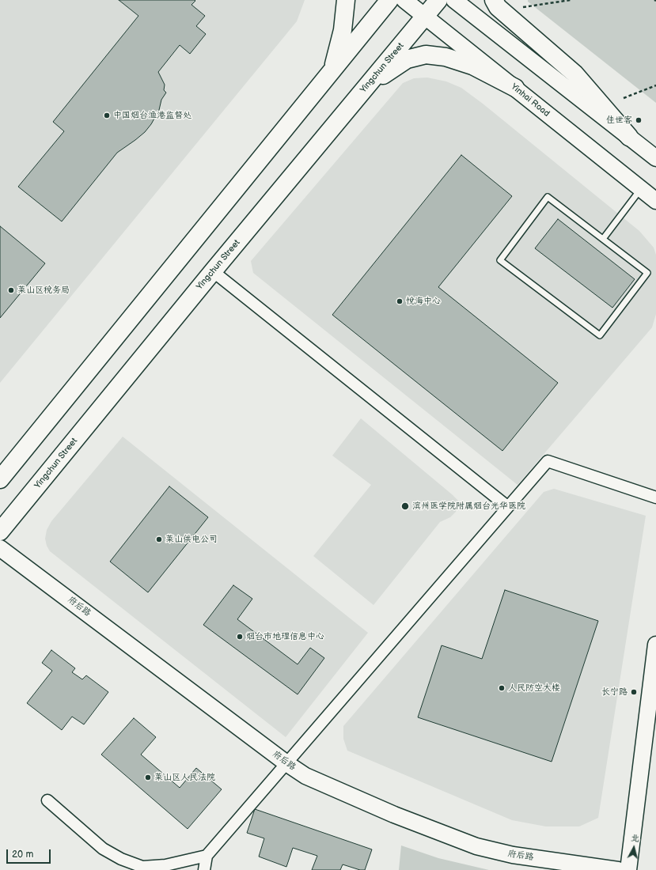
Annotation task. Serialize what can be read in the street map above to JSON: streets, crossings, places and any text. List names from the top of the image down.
{
  "streets": {
    "main road": ["Yingchun Street"],
    "street": ["Yinhai Road", "府后路"]
  },
  "crossings": [
    ["Yingchun Street", "Yinhai Road"]
  ],
  "places": [
    "中国烟台渔港监督处",
    "佳世客",
    "莱山区税务局",
    "悦海中心",
    "滨州医学院附属烟台光华医院",
    "莱山供电公司",
    "烟台市地理信息中心",
    "人民防空大楼",
    "长宁路",
    "莱山区人民法院"
  ],
  "scale_bar": "20 m",
  "north": "top"
}
